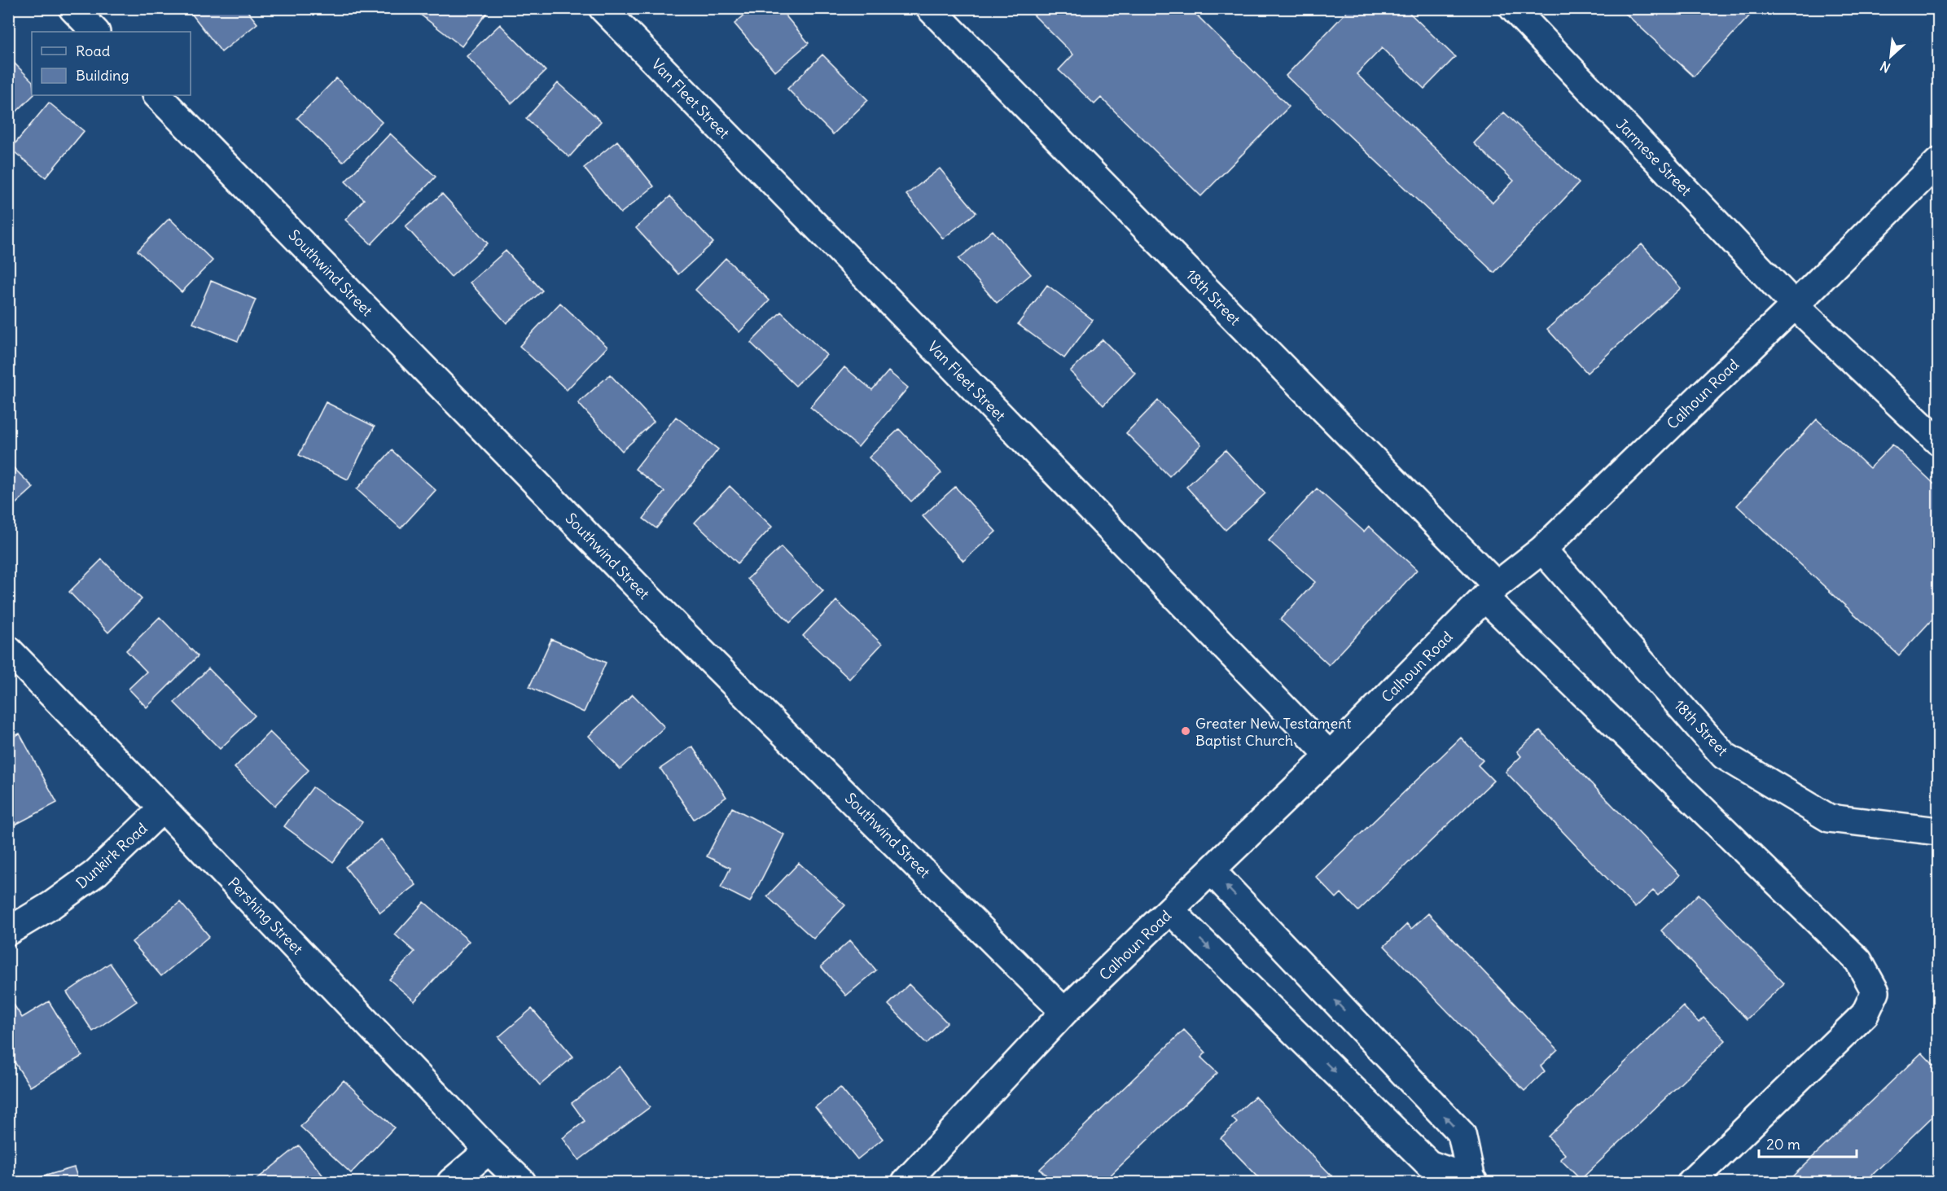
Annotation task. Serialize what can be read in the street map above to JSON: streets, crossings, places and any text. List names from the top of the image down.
{
  "streets": {
    "street": [
      "Van Fleet Street",
      "Jarmese Street",
      "Southwind Street",
      "18th Street",
      "Calhoun Road",
      "Dunkirk Road",
      "Pershing Street"
    ]
  },
  "crossings": [
    ["Van Fleet Street", "Calhoun Road"],
    ["Jarmese Street", "Calhoun Road"],
    ["Southwind Street", "Calhoun Road"],
    ["18th Street", "Calhoun Road"],
    ["Dunkirk Road", "Pershing Street"]
  ],
  "places": ["Greater New Testament Baptist Church"],
  "legend": ["Road", "Building"],
  "scale_bar": "20 m",
  "north": "bottom left"
}
